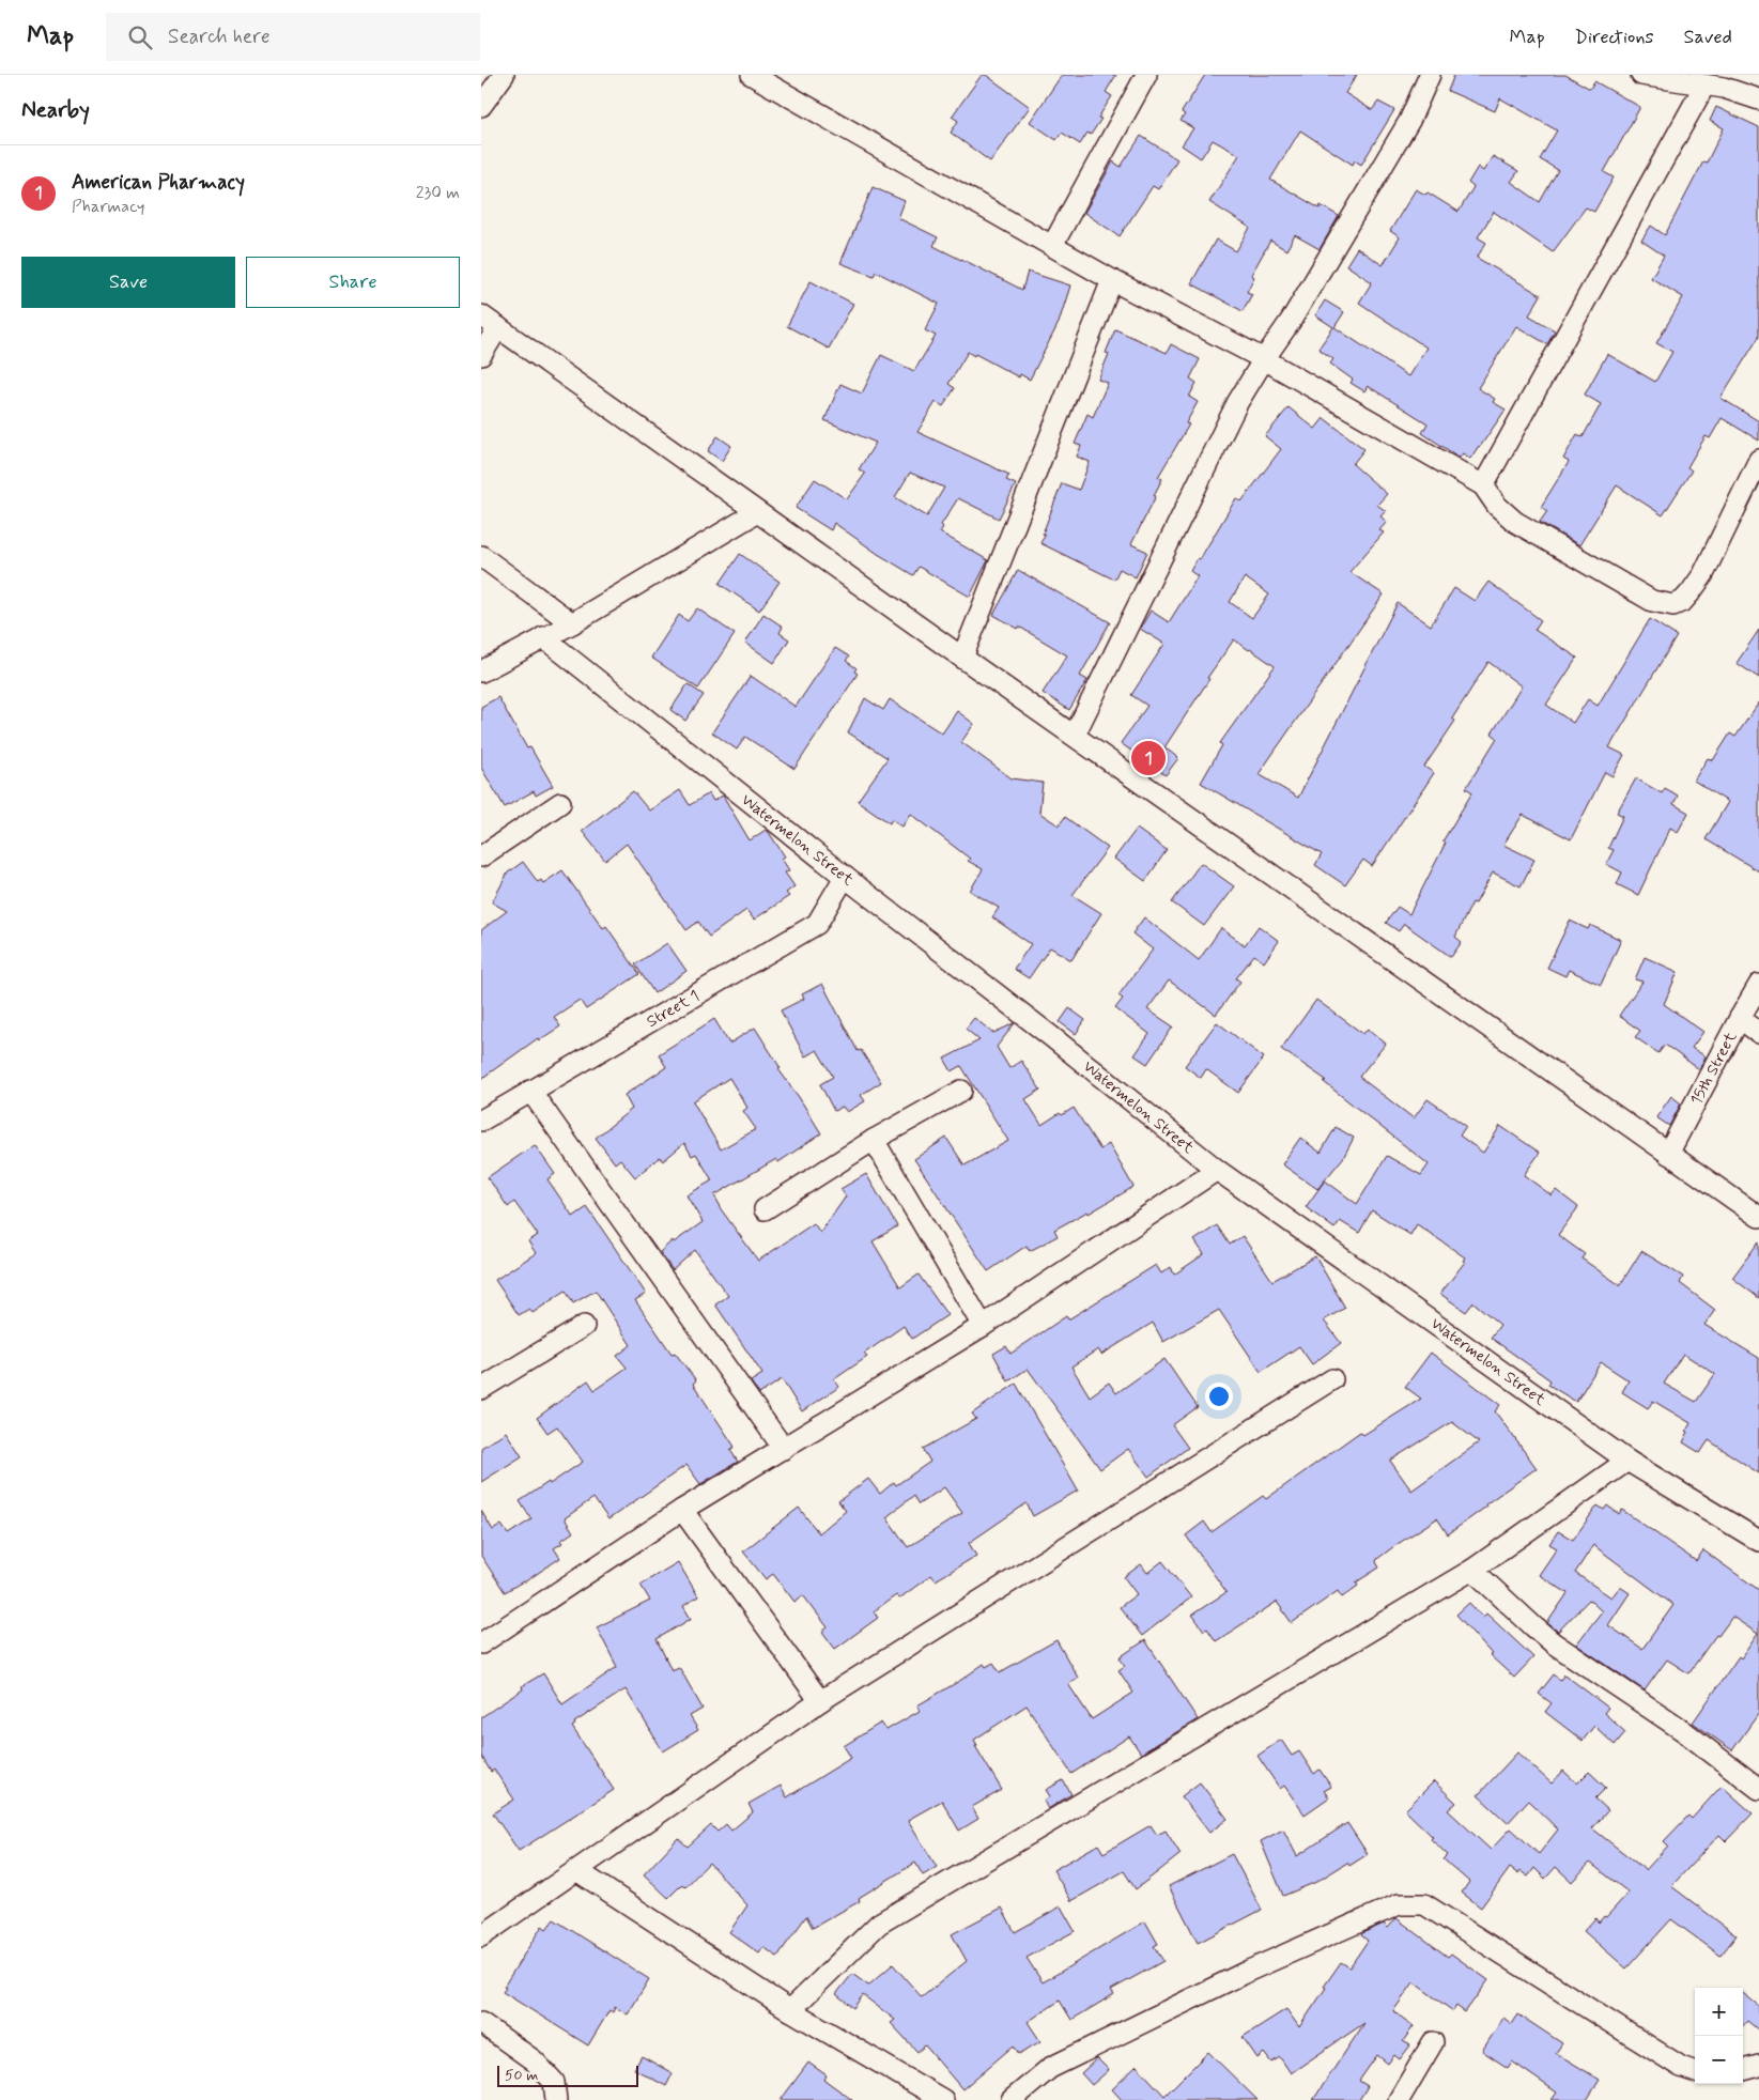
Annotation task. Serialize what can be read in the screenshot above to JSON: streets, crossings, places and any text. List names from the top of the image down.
{
  "streets": {
    "street": ["Watermelon Street", "Street 1", "15th Street"]
  },
  "crossings": [
    ["Watermelon Street", "Street 1"]
  ],
  "scale_bar": "50 m",
  "page": {
    "header": "Map",
    "search": "Search here",
    "nav": ["Map", "Directions", "Saved"],
    "heading": "Nearby",
    "list": [
      {
        "mark": "1",
        "name": "American Pharmacy",
        "note": "Pharmacy",
        "value": "230 m"
      }
    ],
    "buttons": ["Save", "Share"],
    "pins": "1",
    "map_buttons": ["+", "−"],
    "scale": "50 m"
  }
}
